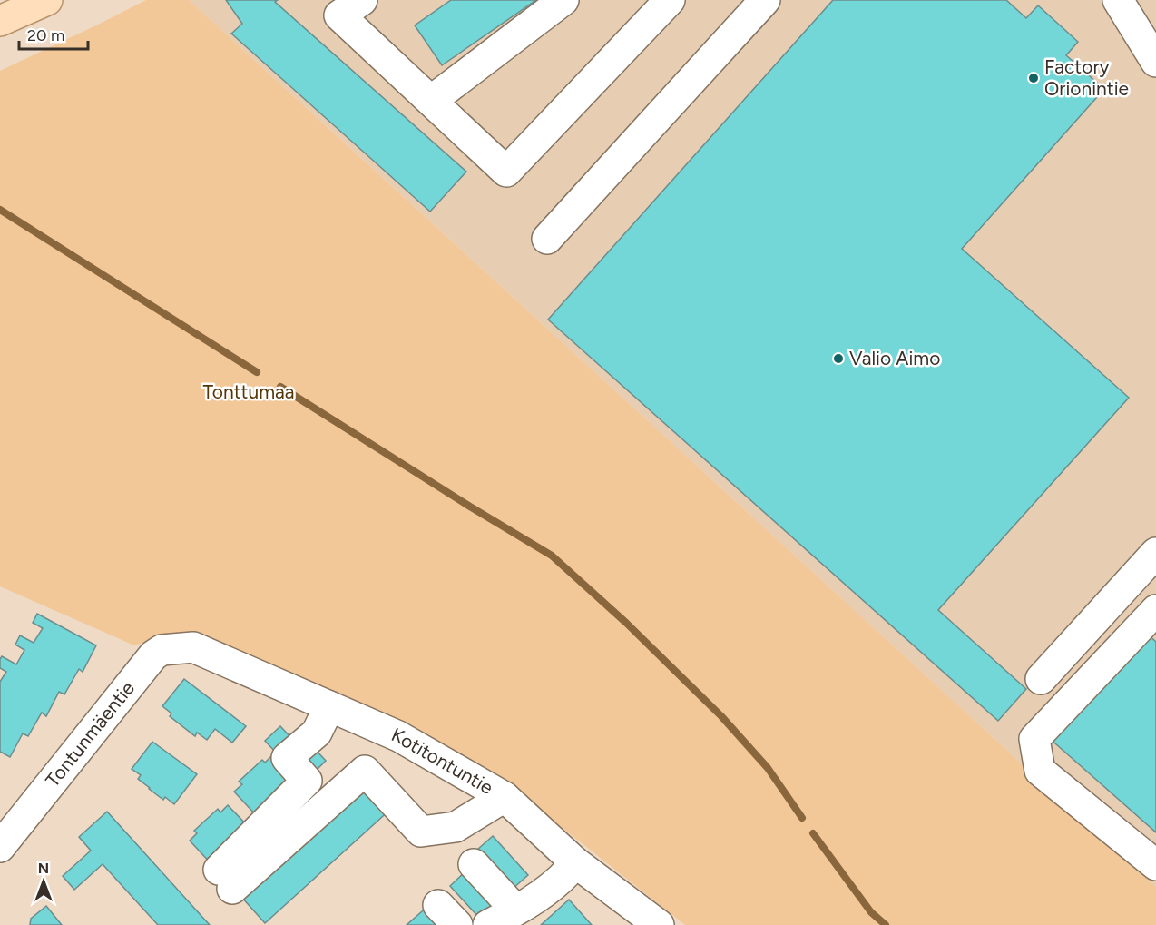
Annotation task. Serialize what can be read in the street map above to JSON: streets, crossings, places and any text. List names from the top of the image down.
{
  "streets": {
    "street": ["Tontunmäentie", "Kotitontuntie"]
  },
  "crossings": [
    ["Tontunmäentie", "Kotitontuntie"]
  ],
  "parks": ["Tonttumaa"],
  "places": ["Factory Orionintie", "Valio Aimo"],
  "scale_bar": "20 m",
  "north": "top"
}
